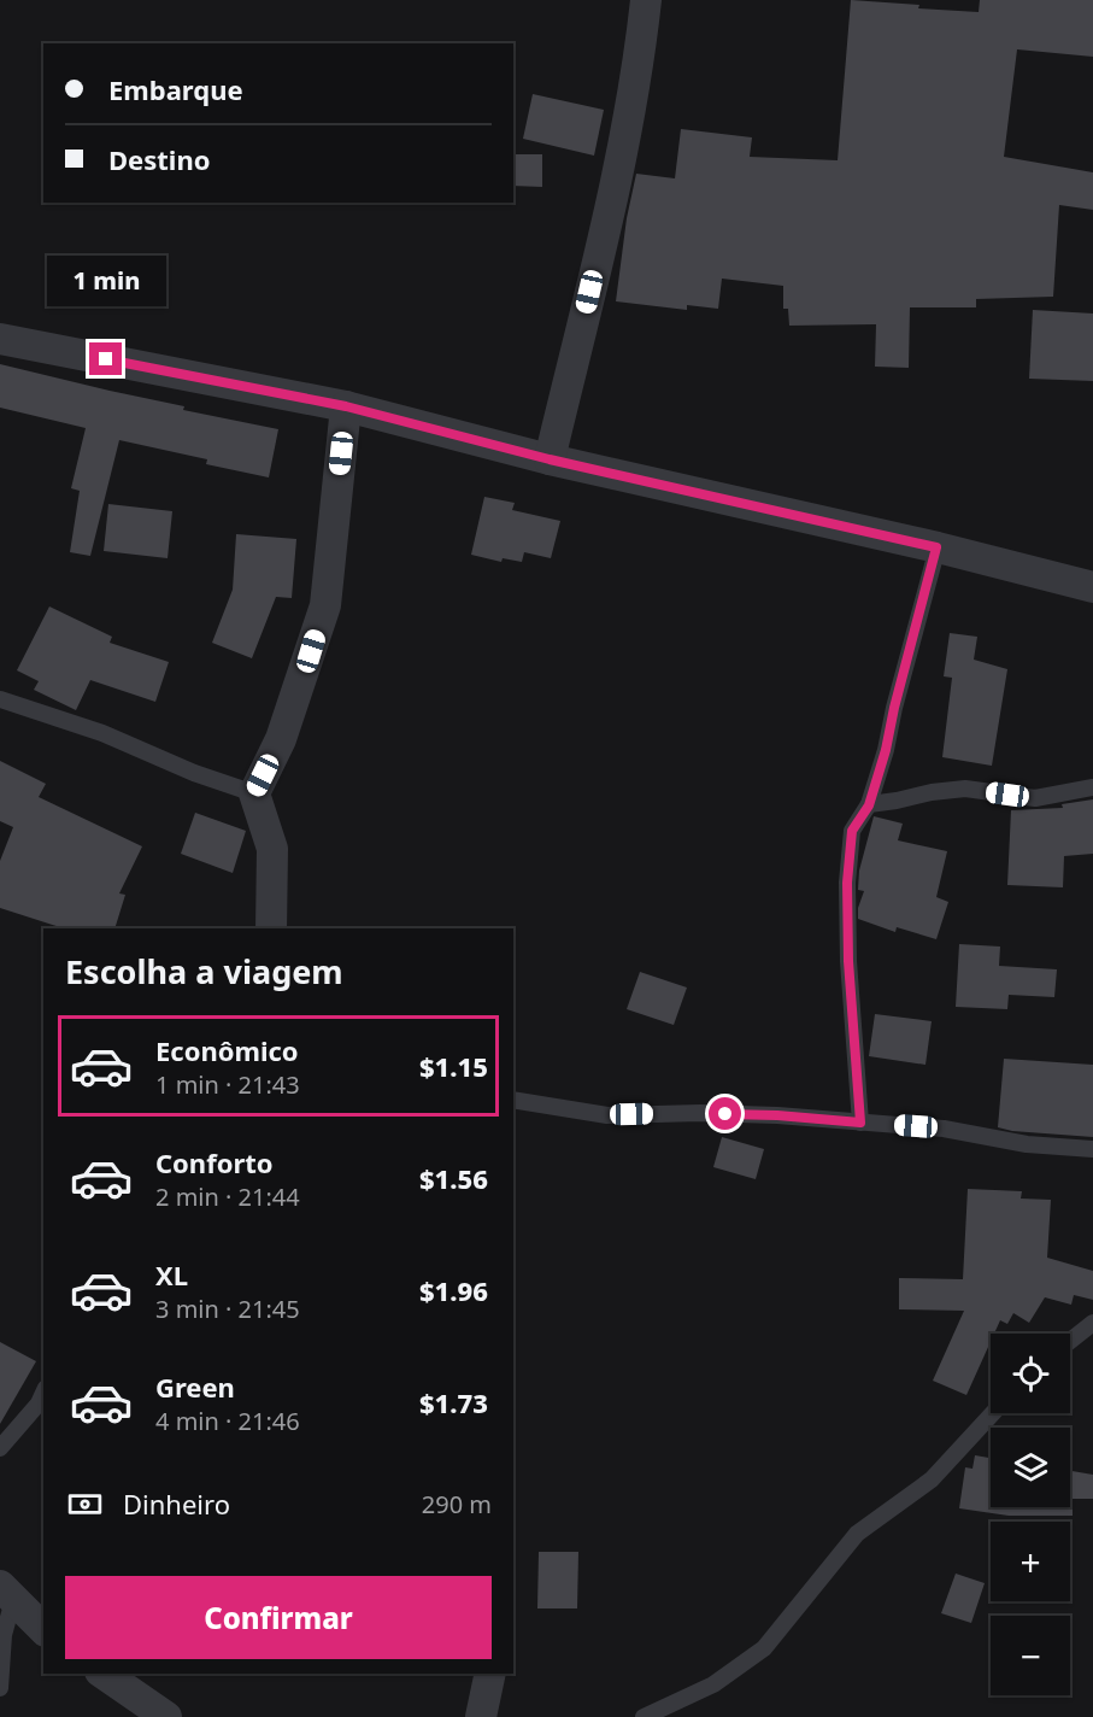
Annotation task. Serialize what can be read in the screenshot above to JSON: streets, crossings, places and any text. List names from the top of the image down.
{
  "page": {
    "banner": ["Embarque", "Destino"],
    "bubble": "1 min",
    "heading": "Escolha a viagem",
    "list": [
      {
        "name": "Econômico",
        "note": "1 min · 21:43",
        "value": "$1.15"
      },
      {
        "name": "Conforto",
        "note": "2 min · 21:44",
        "value": "$1.56"
      },
      {
        "name": "XL",
        "note": "3 min · 21:45",
        "value": "$1.96"
      },
      {
        "name": "Green",
        "note": "4 min · 21:46",
        "value": "$1.73"
      }
    ],
    "map_buttons": ["+", "−"],
    "pay": ["Dinheiro", "290 m"],
    "buttons": "Confirmar"
  }
}
